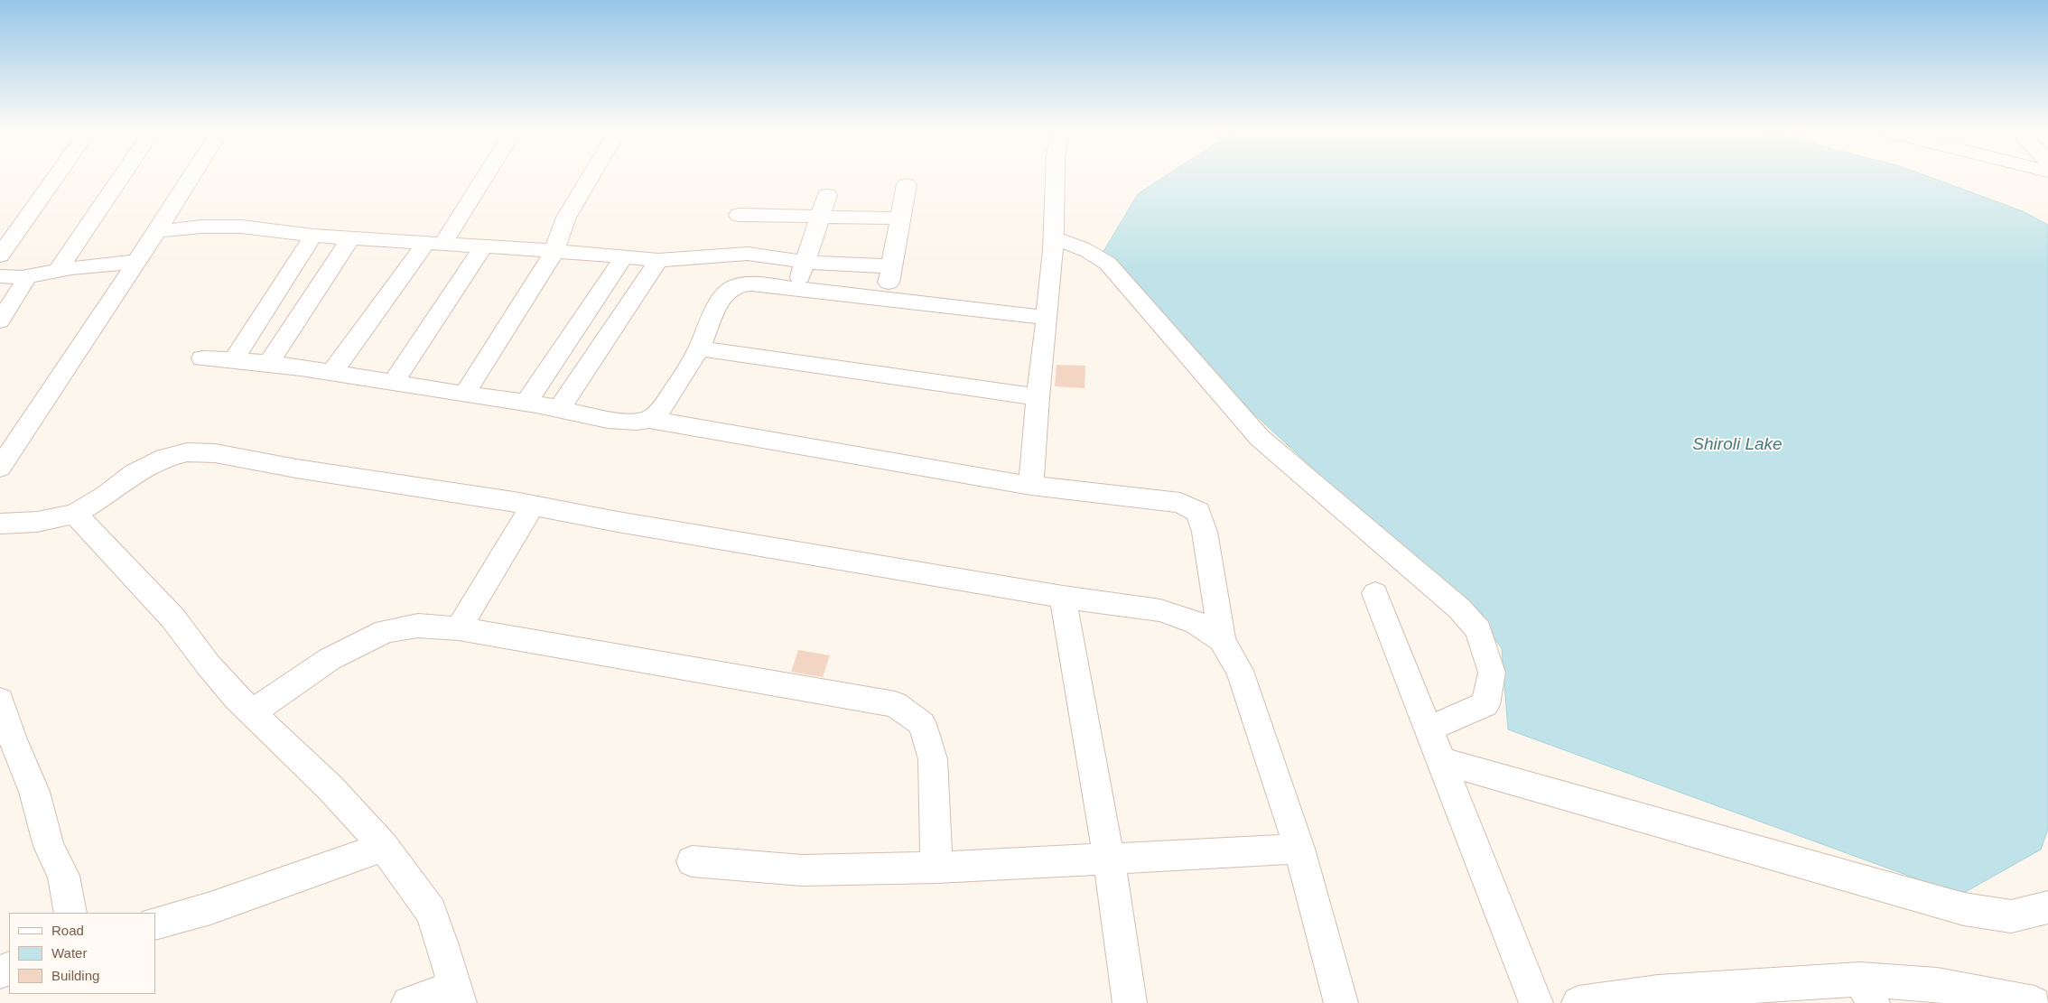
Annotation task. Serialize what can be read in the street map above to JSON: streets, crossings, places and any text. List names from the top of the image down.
{
  "water": ["Shiroli Lake"],
  "legend": ["Road", "Water", "Building"]
}
